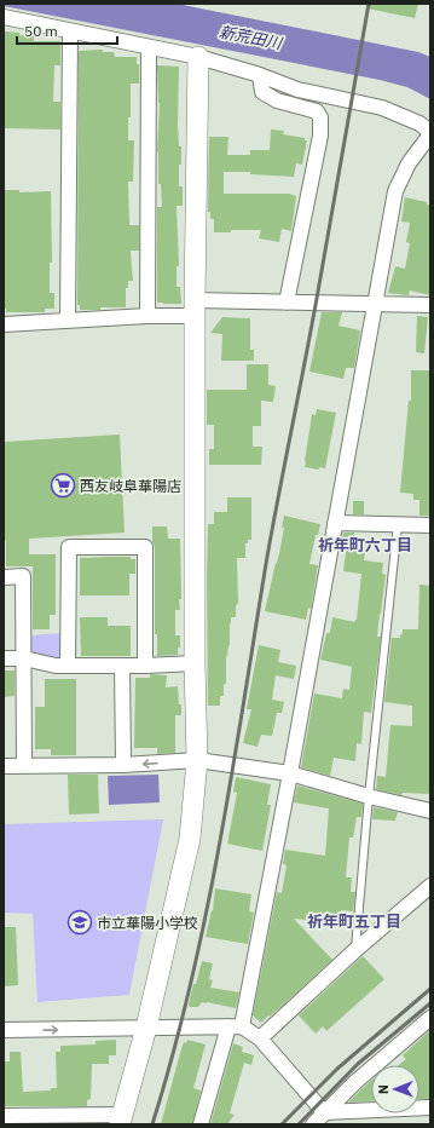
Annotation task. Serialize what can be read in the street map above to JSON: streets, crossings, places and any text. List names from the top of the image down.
{
  "districts": ["祈年町六丁目", "祈年町五丁目"],
  "water": ["新荒田川"],
  "places": {
    "supermarket": ["西友岐阜華陽店"],
    "school or university": ["市立華陽小学校"]
  },
  "scale_bar": "50 m",
  "north": "left"
}
